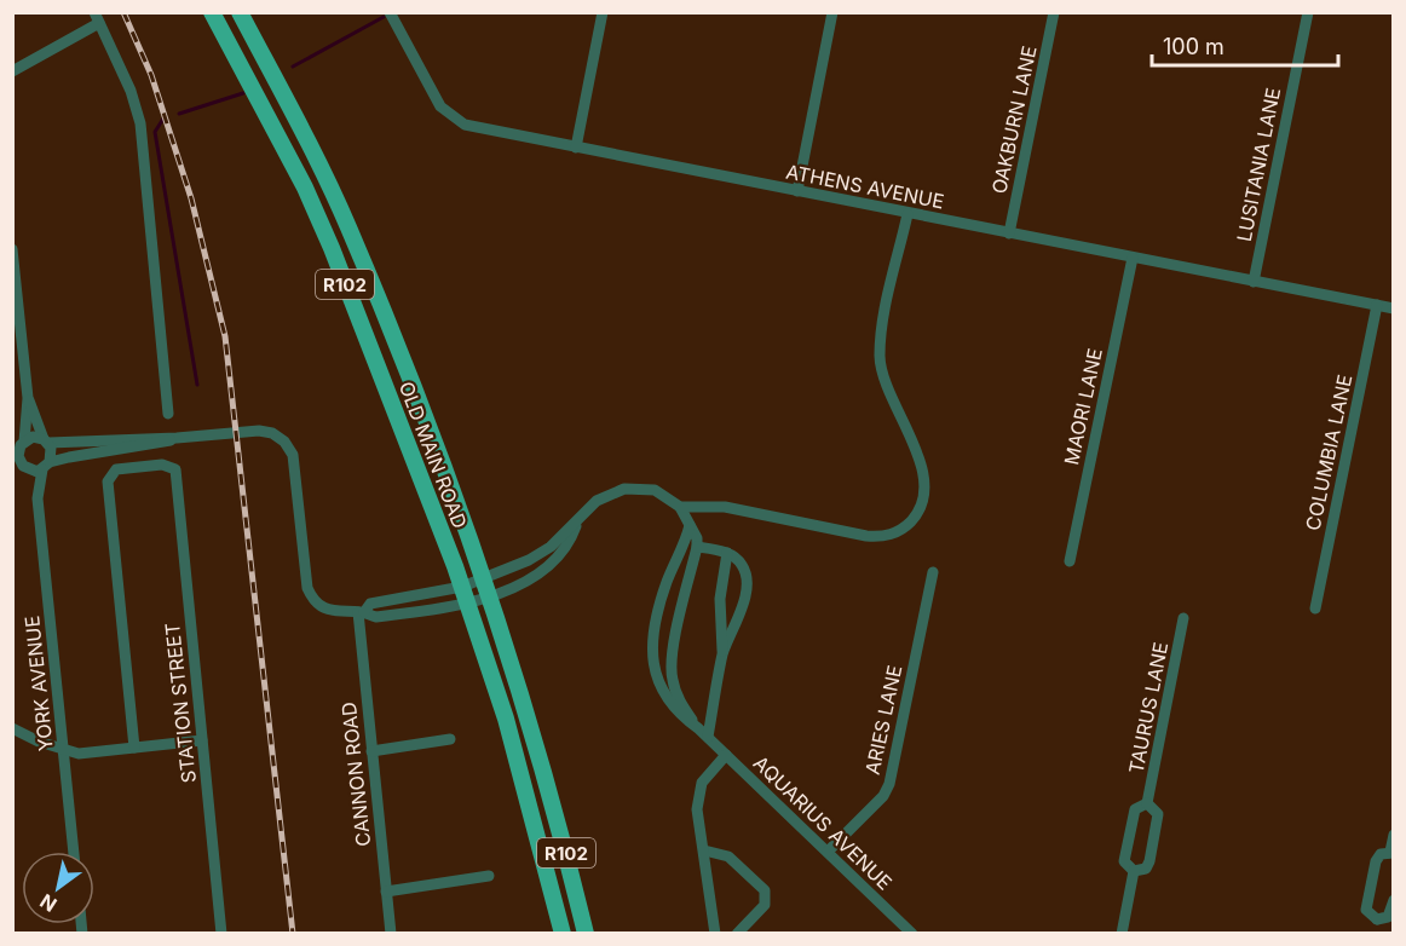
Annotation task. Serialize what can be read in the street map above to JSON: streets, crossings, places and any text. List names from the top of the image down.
{
  "streets": {
    "main road": ["R102", "OLD MAIN ROAD"],
    "street": [
      "OAKBURN LANE",
      "LUSITANIA LANE",
      "ATHENS AVENUE",
      "MAORI LANE",
      "COLUMBIA LANE",
      "YORK AVENUE",
      "STATION STREET",
      "TAURUS LANE",
      "ARIES LANE",
      "CANNON ROAD",
      "AQUARIUS AVENUE"
    ]
  },
  "crossings": [
    ["OAKBURN LANE", "ATHENS AVENUE"],
    ["LUSITANIA LANE", "ATHENS AVENUE"],
    ["ATHENS AVENUE", "MAORI LANE"],
    ["ATHENS AVENUE", "COLUMBIA LANE"],
    ["ARIES LANE", "AQUARIUS AVENUE"]
  ],
  "scale_bar": "100 m",
  "north": "bottom left"
}
